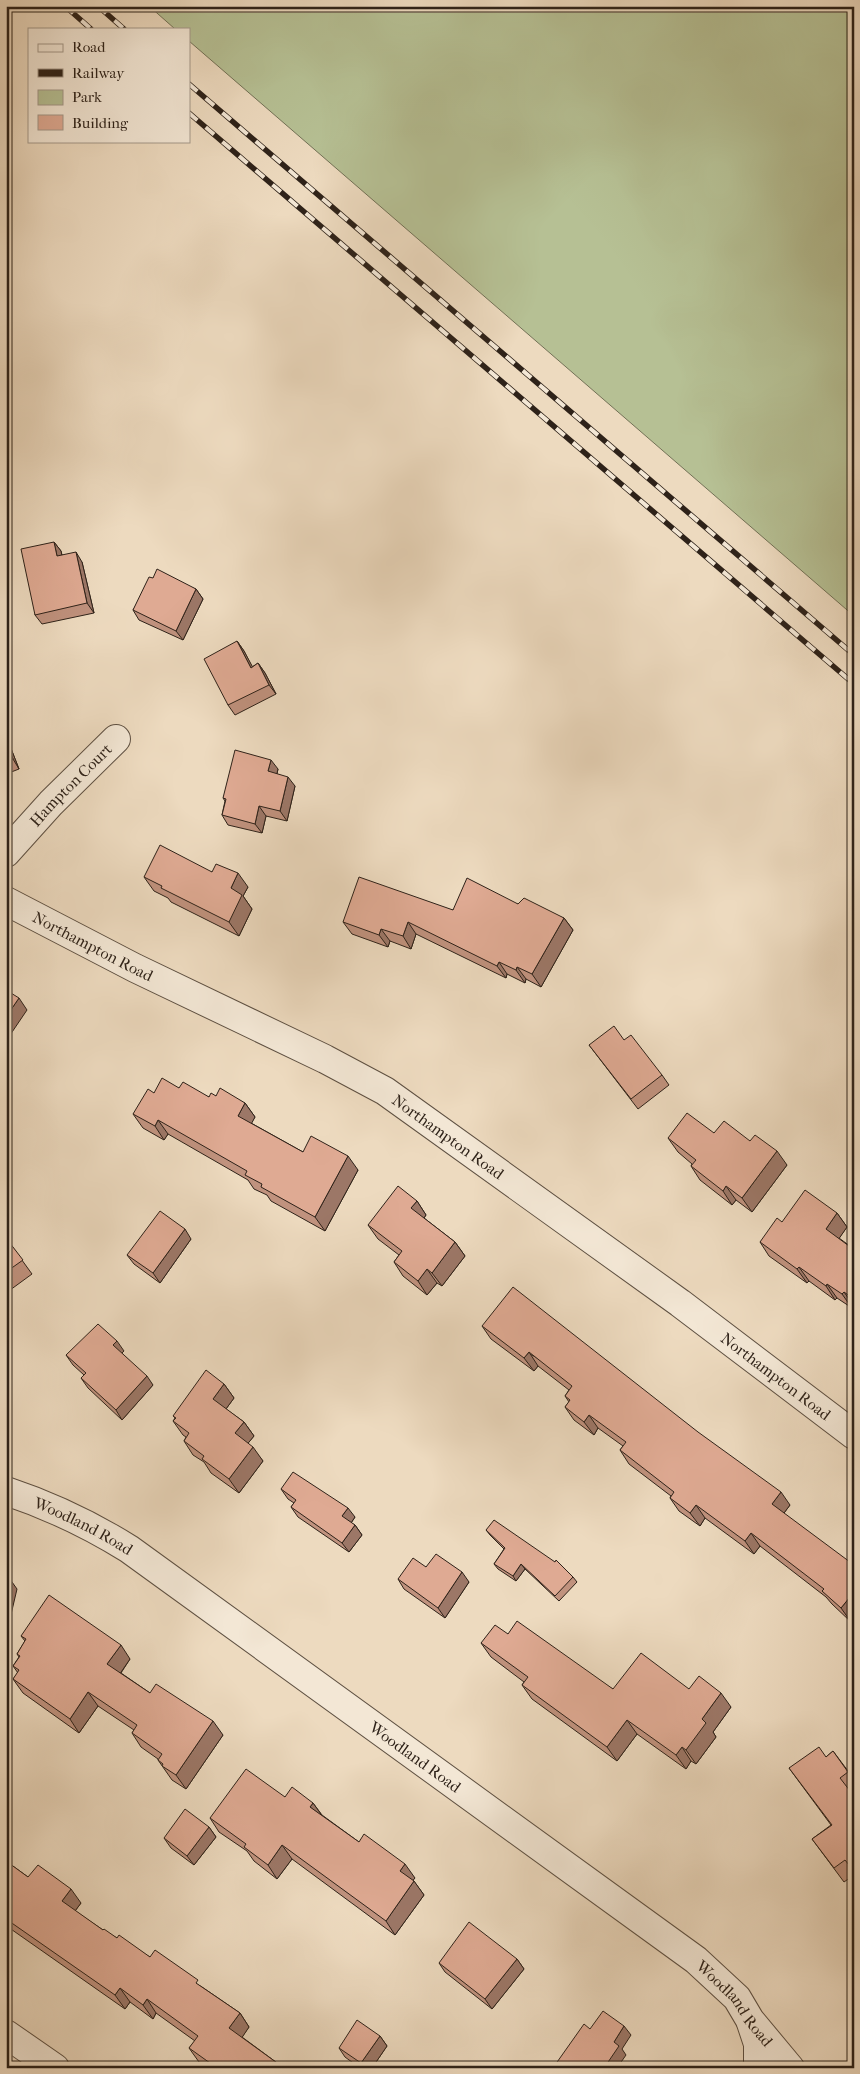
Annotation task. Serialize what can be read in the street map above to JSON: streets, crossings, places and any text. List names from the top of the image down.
{
  "streets": {
    "street": ["Hampton Court", "Northampton Road", "Woodland Road"]
  },
  "legend": [
    "Road",
    "Railway",
    "Park",
    "Building"
  ]
}
